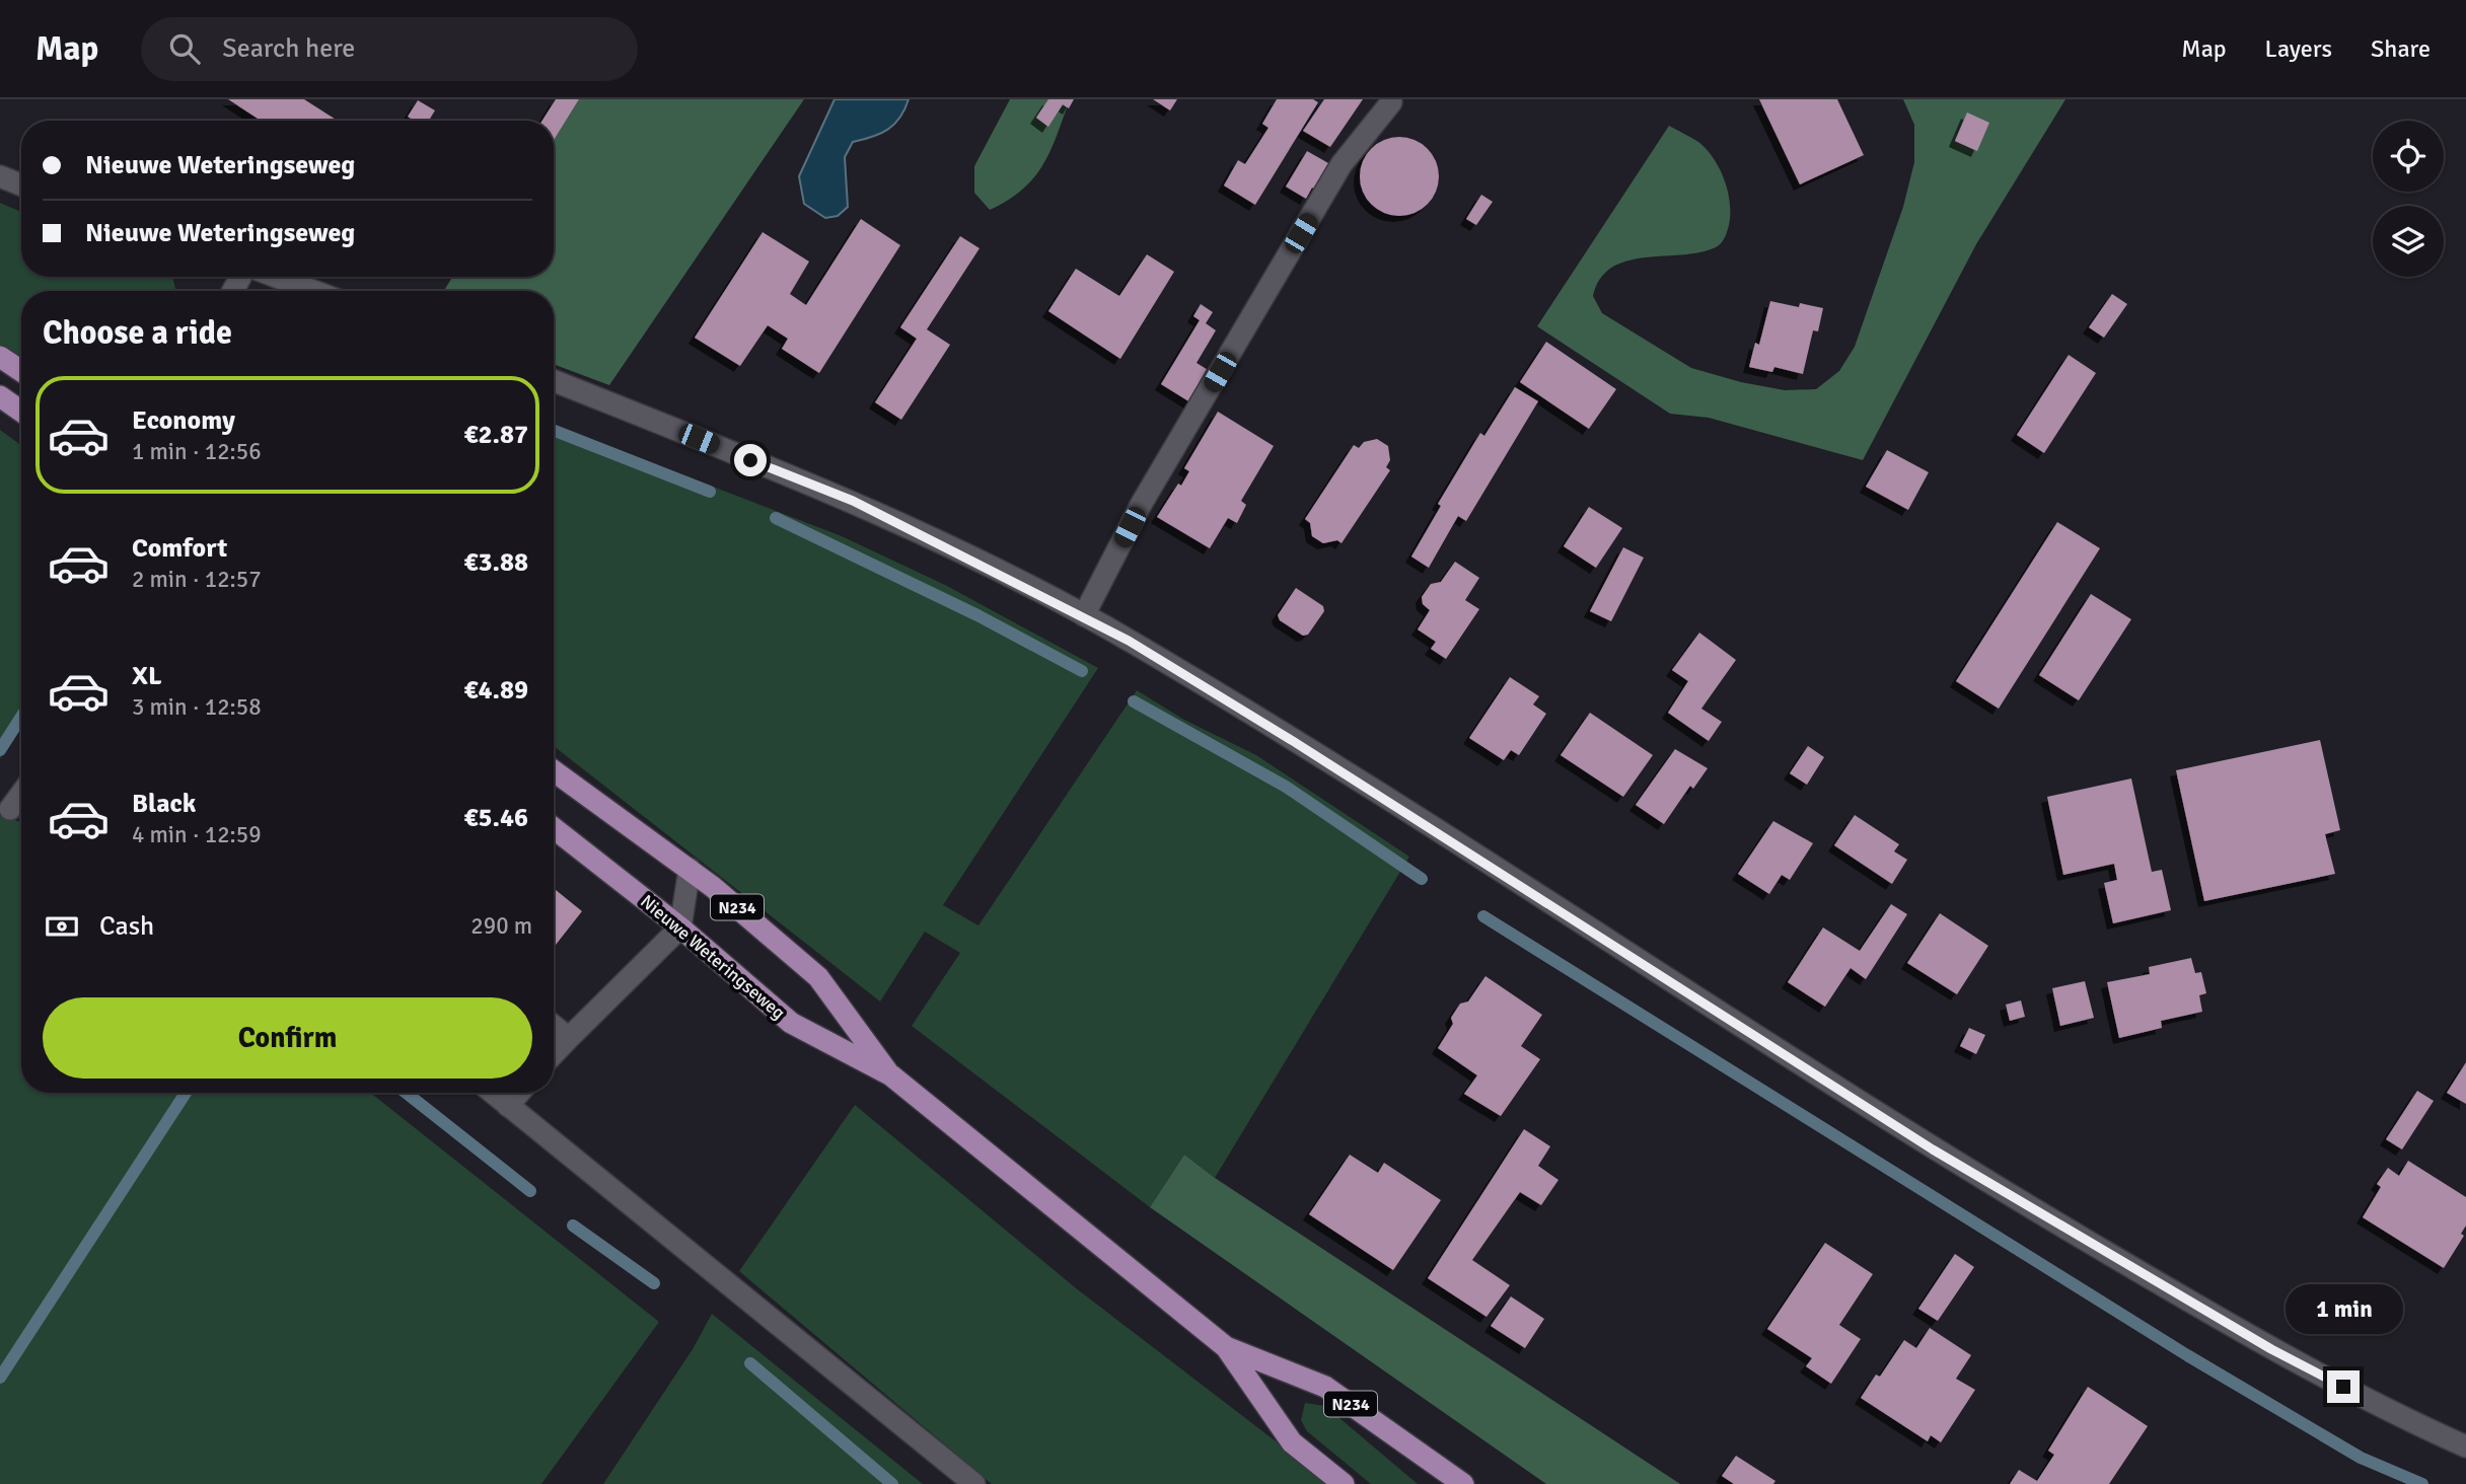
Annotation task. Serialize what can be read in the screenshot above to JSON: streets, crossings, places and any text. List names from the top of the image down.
{
  "streets": {
    "main road": ["N234", "Nieuwe Weteringseweg"]
  },
  "page": {
    "header": "Map",
    "search": "Search here",
    "nav": ["Map", "Layers", "Share"],
    "banner": ["Nieuwe Weteringseweg", "Nieuwe Weteringseweg"],
    "heading": "Choose a ride",
    "list": [
      {
        "name": "Economy",
        "note": "1 min · 12:56",
        "value": "€2.87"
      },
      {
        "name": "Comfort",
        "note": "2 min · 12:57",
        "value": "€3.88"
      },
      {
        "name": "XL",
        "note": "3 min · 12:58",
        "value": "€4.89"
      },
      {
        "name": "Black",
        "note": "4 min · 12:59",
        "value": "€5.46"
      }
    ],
    "pay": ["Cash", "290 m"],
    "buttons": "Confirm",
    "bubble": "1 min"
  }
}
